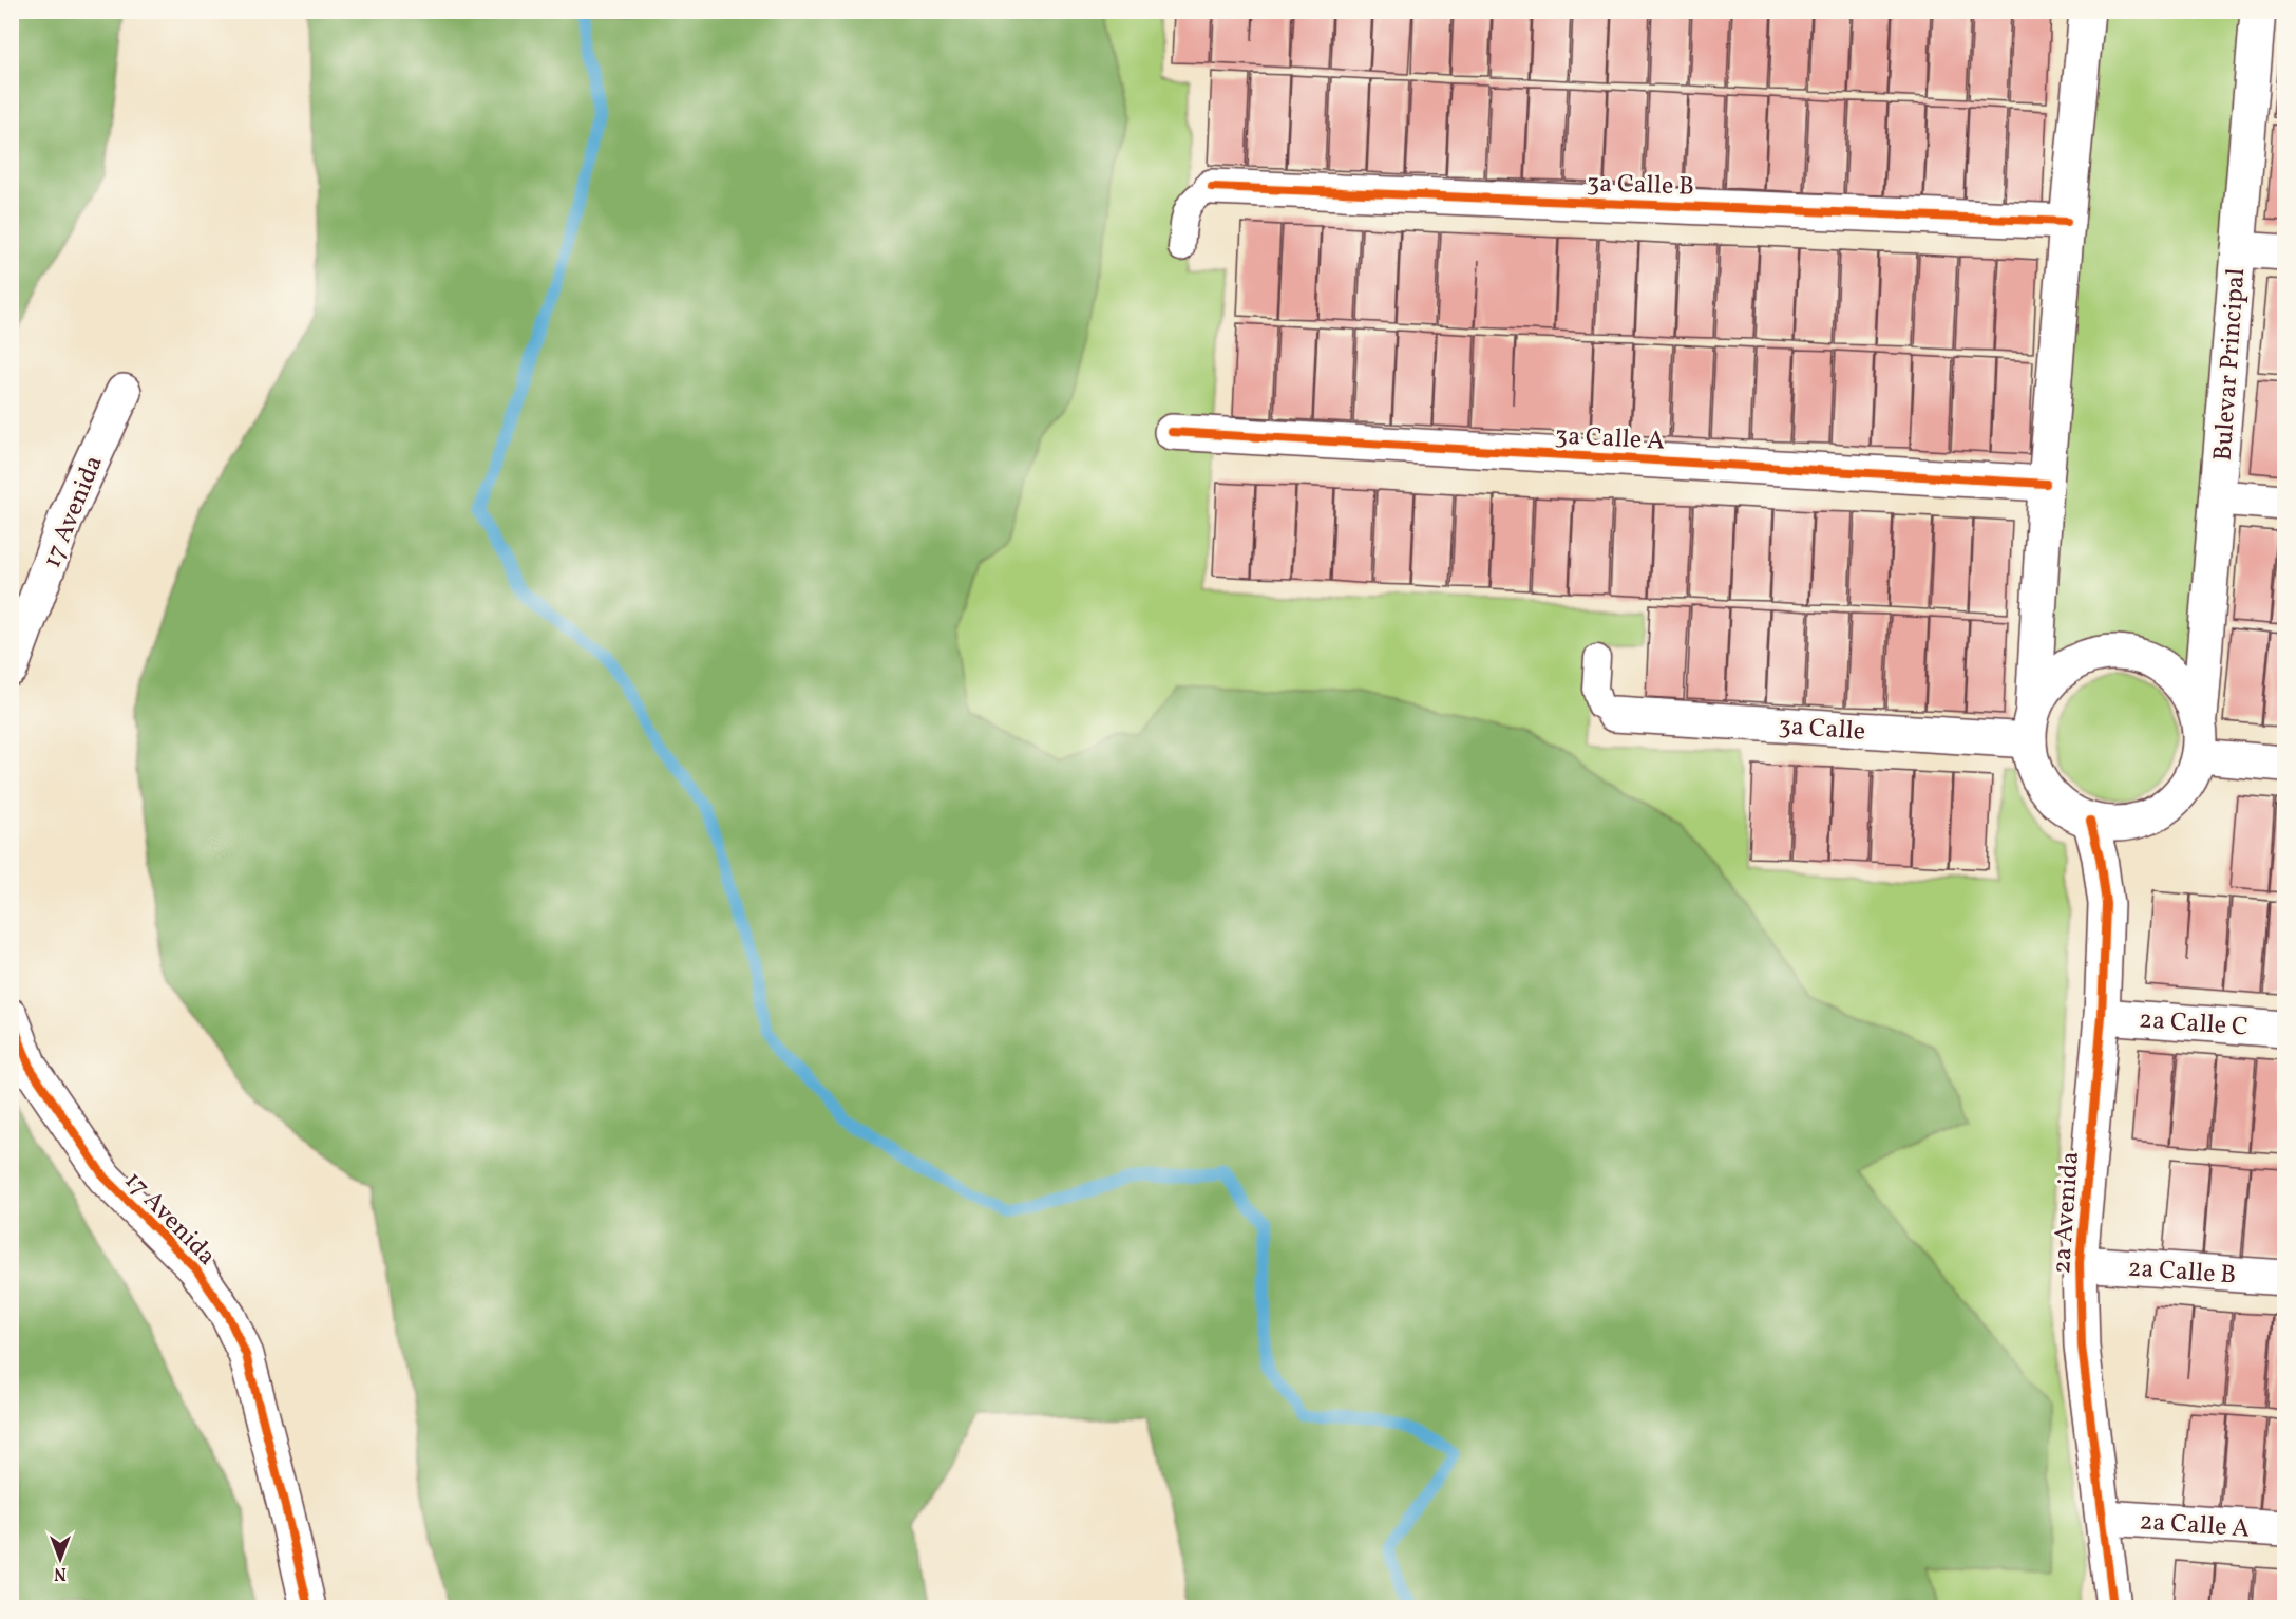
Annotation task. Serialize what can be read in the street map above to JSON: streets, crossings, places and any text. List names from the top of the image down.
{
  "streets": {
    "street": [
      "3a Calle B",
      "Bulevar Principal",
      "3a Calle A",
      "17 Avenida",
      "3a Calle",
      "2a Calle C",
      "2a Avenida",
      "2a Calle B",
      "2a Calle A"
    ]
  },
  "crossings": [
    ["Bulevar Principal", "3a Calle"],
    ["Bulevar Principal", "2a Avenida"],
    ["3a Calle", "2a Avenida"],
    ["2a Calle C", "2a Avenida"],
    ["2a Avenida", "2a Calle B"],
    ["2a Avenida", "2a Calle A"]
  ],
  "north": "bottom"
}
